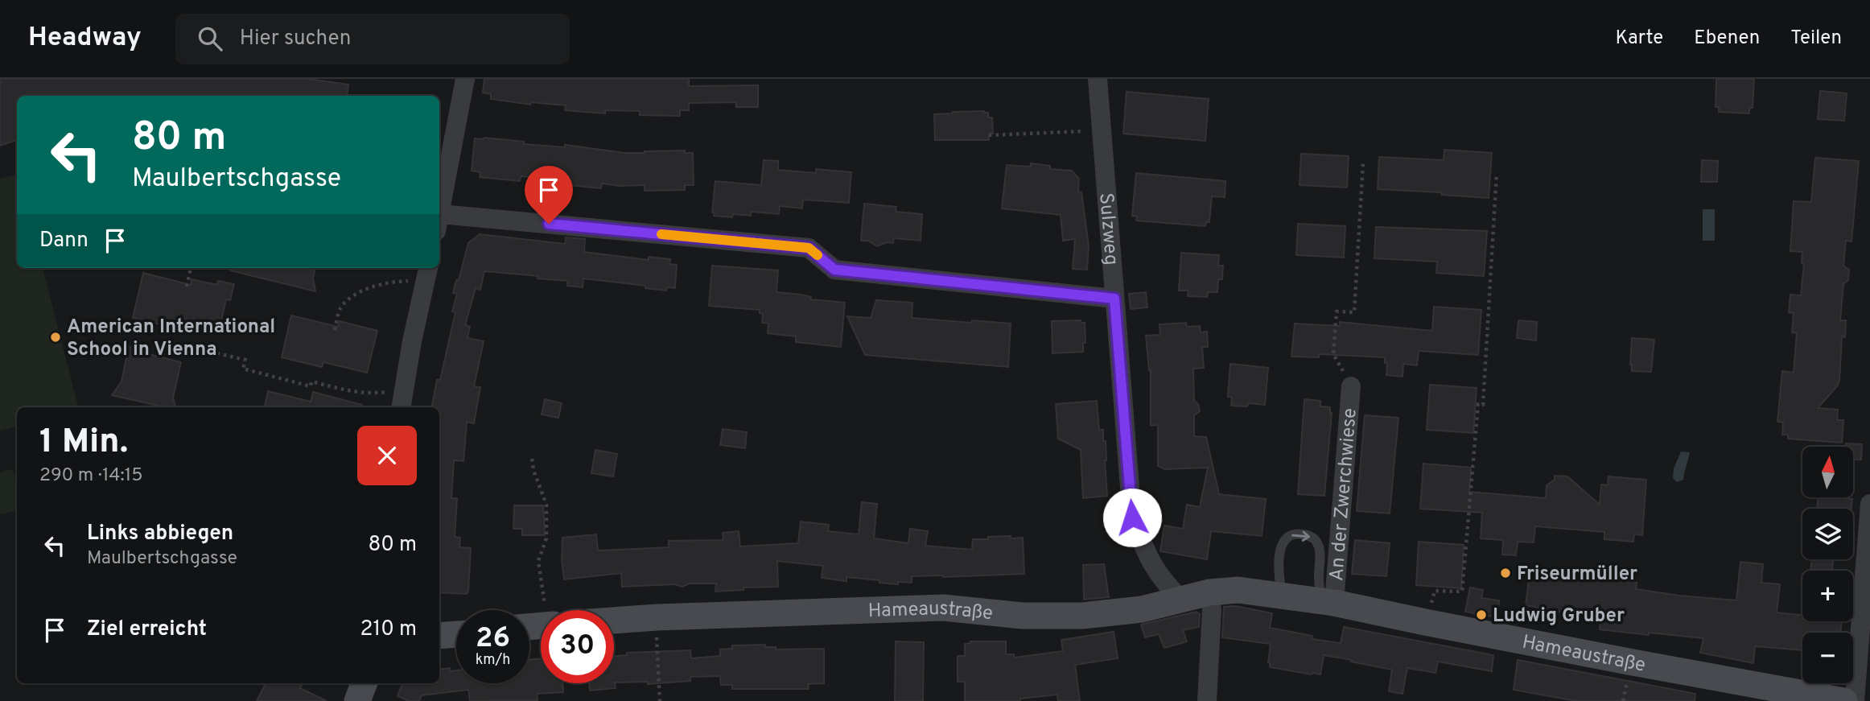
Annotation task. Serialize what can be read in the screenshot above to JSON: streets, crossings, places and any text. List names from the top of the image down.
{
  "streets": {
    "main road": ["Hameaustraße"],
    "street": ["Sulzweg", "An der Zwerchwiese"]
  },
  "crossings": [
    ["Sulzweg", "Hameaustraße"],
    ["An der Zwerchwiese", "Hameaustraße"]
  ],
  "places": ["American International School in Vienna", "Friseurmüller", "Ludwig Gruber"],
  "north": "top",
  "page": {
    "header": "Headway",
    "search": "Hier suchen",
    "nav": ["Karte", "Ebenen", "Teilen"],
    "turn": ["80 m", "Maulbertschgasse"],
    "then": "Dann",
    "heading": ["1 Min.", "290 m · 14:15"],
    "map_buttons": ["+", "−"],
    "list": [
      {
        "name": "Links abbiegen",
        "note": "Maulbertschgasse",
        "value": "80 m"
      },
      {
        "name": "Ziel erreicht",
        "value": "210 m"
      }
    ],
    "speed": "26 km/h",
    "limit": "30"
  }
}
